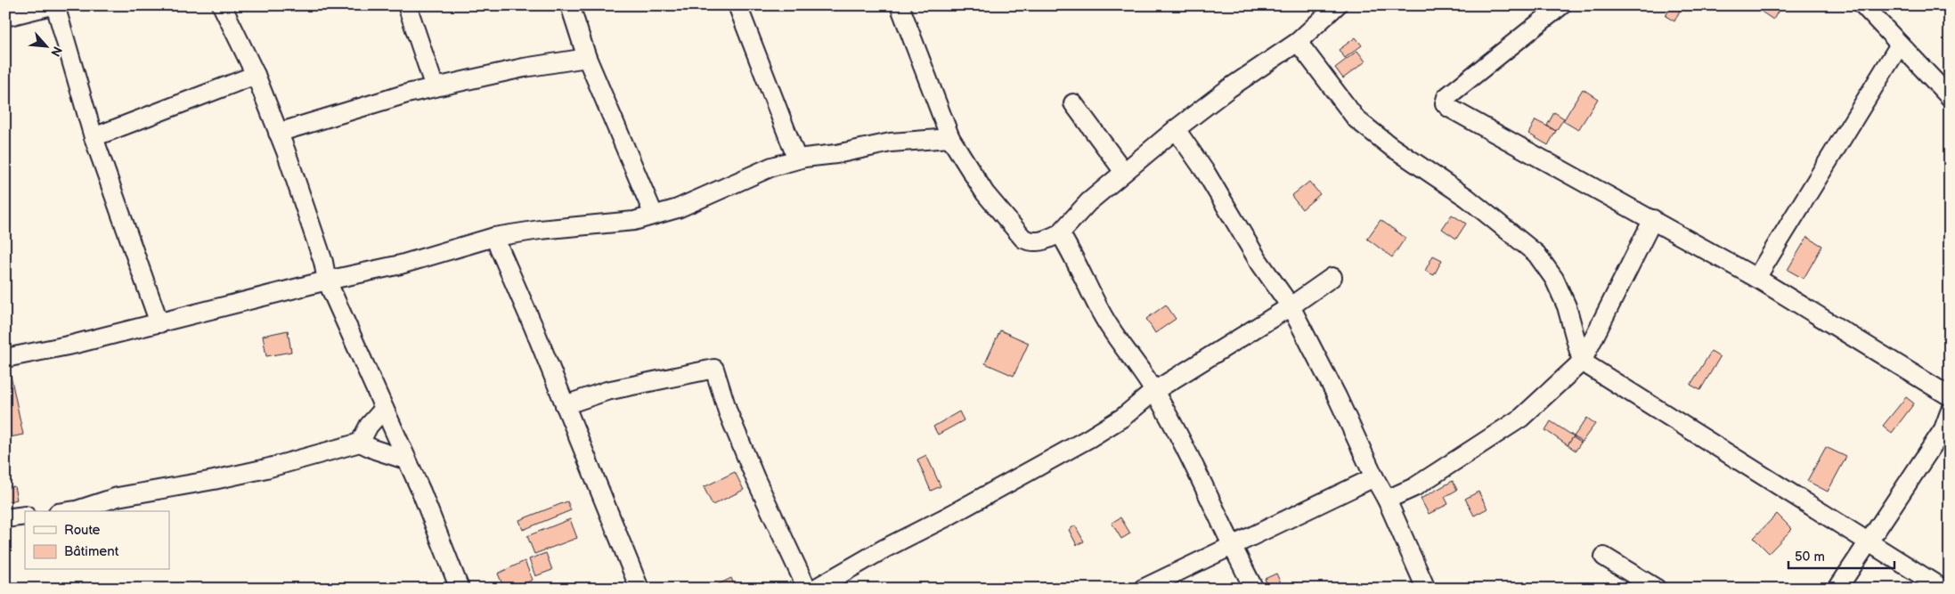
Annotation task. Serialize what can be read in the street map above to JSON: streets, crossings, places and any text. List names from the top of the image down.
{
  "legend": ["Route", "Bâtiment"],
  "scale_bar": "50 m",
  "north": "bottom right"
}
